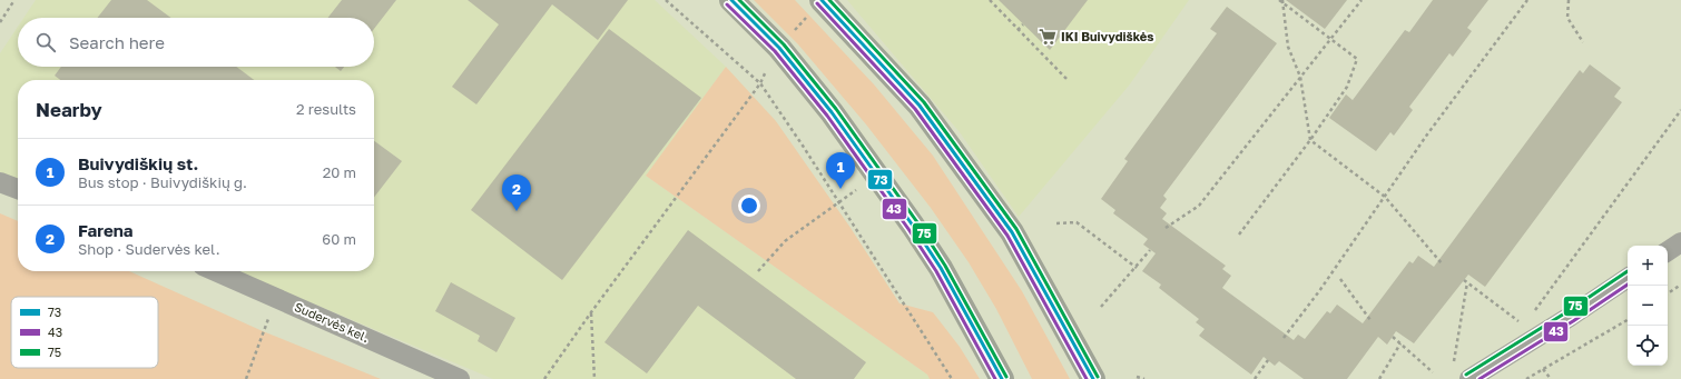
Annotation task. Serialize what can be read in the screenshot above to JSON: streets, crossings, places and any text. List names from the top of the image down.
{
  "streets": {
    "street": ["Sudervės kel."]
  },
  "places": {
    "supermarket": ["IKI Buivydiškės"]
  },
  "lines": ["transit line 73", "transit line 75", "transit line 43"],
  "legend": ["73", "43", "75"],
  "page": {
    "search": "Search here",
    "heading": ["Nearby", "2 results"],
    "list": [
      {
        "mark": "1",
        "name": "Buivydiškių st.",
        "note": "Bus stop · Buivydiškių g.",
        "value": "20 m"
      },
      {
        "mark": "2",
        "name": "Farena",
        "note": "Shop · Sudervės kel.",
        "value": "60 m"
      }
    ],
    "pins": ["1", "2"],
    "map_buttons": ["+", "−"]
  }
}
